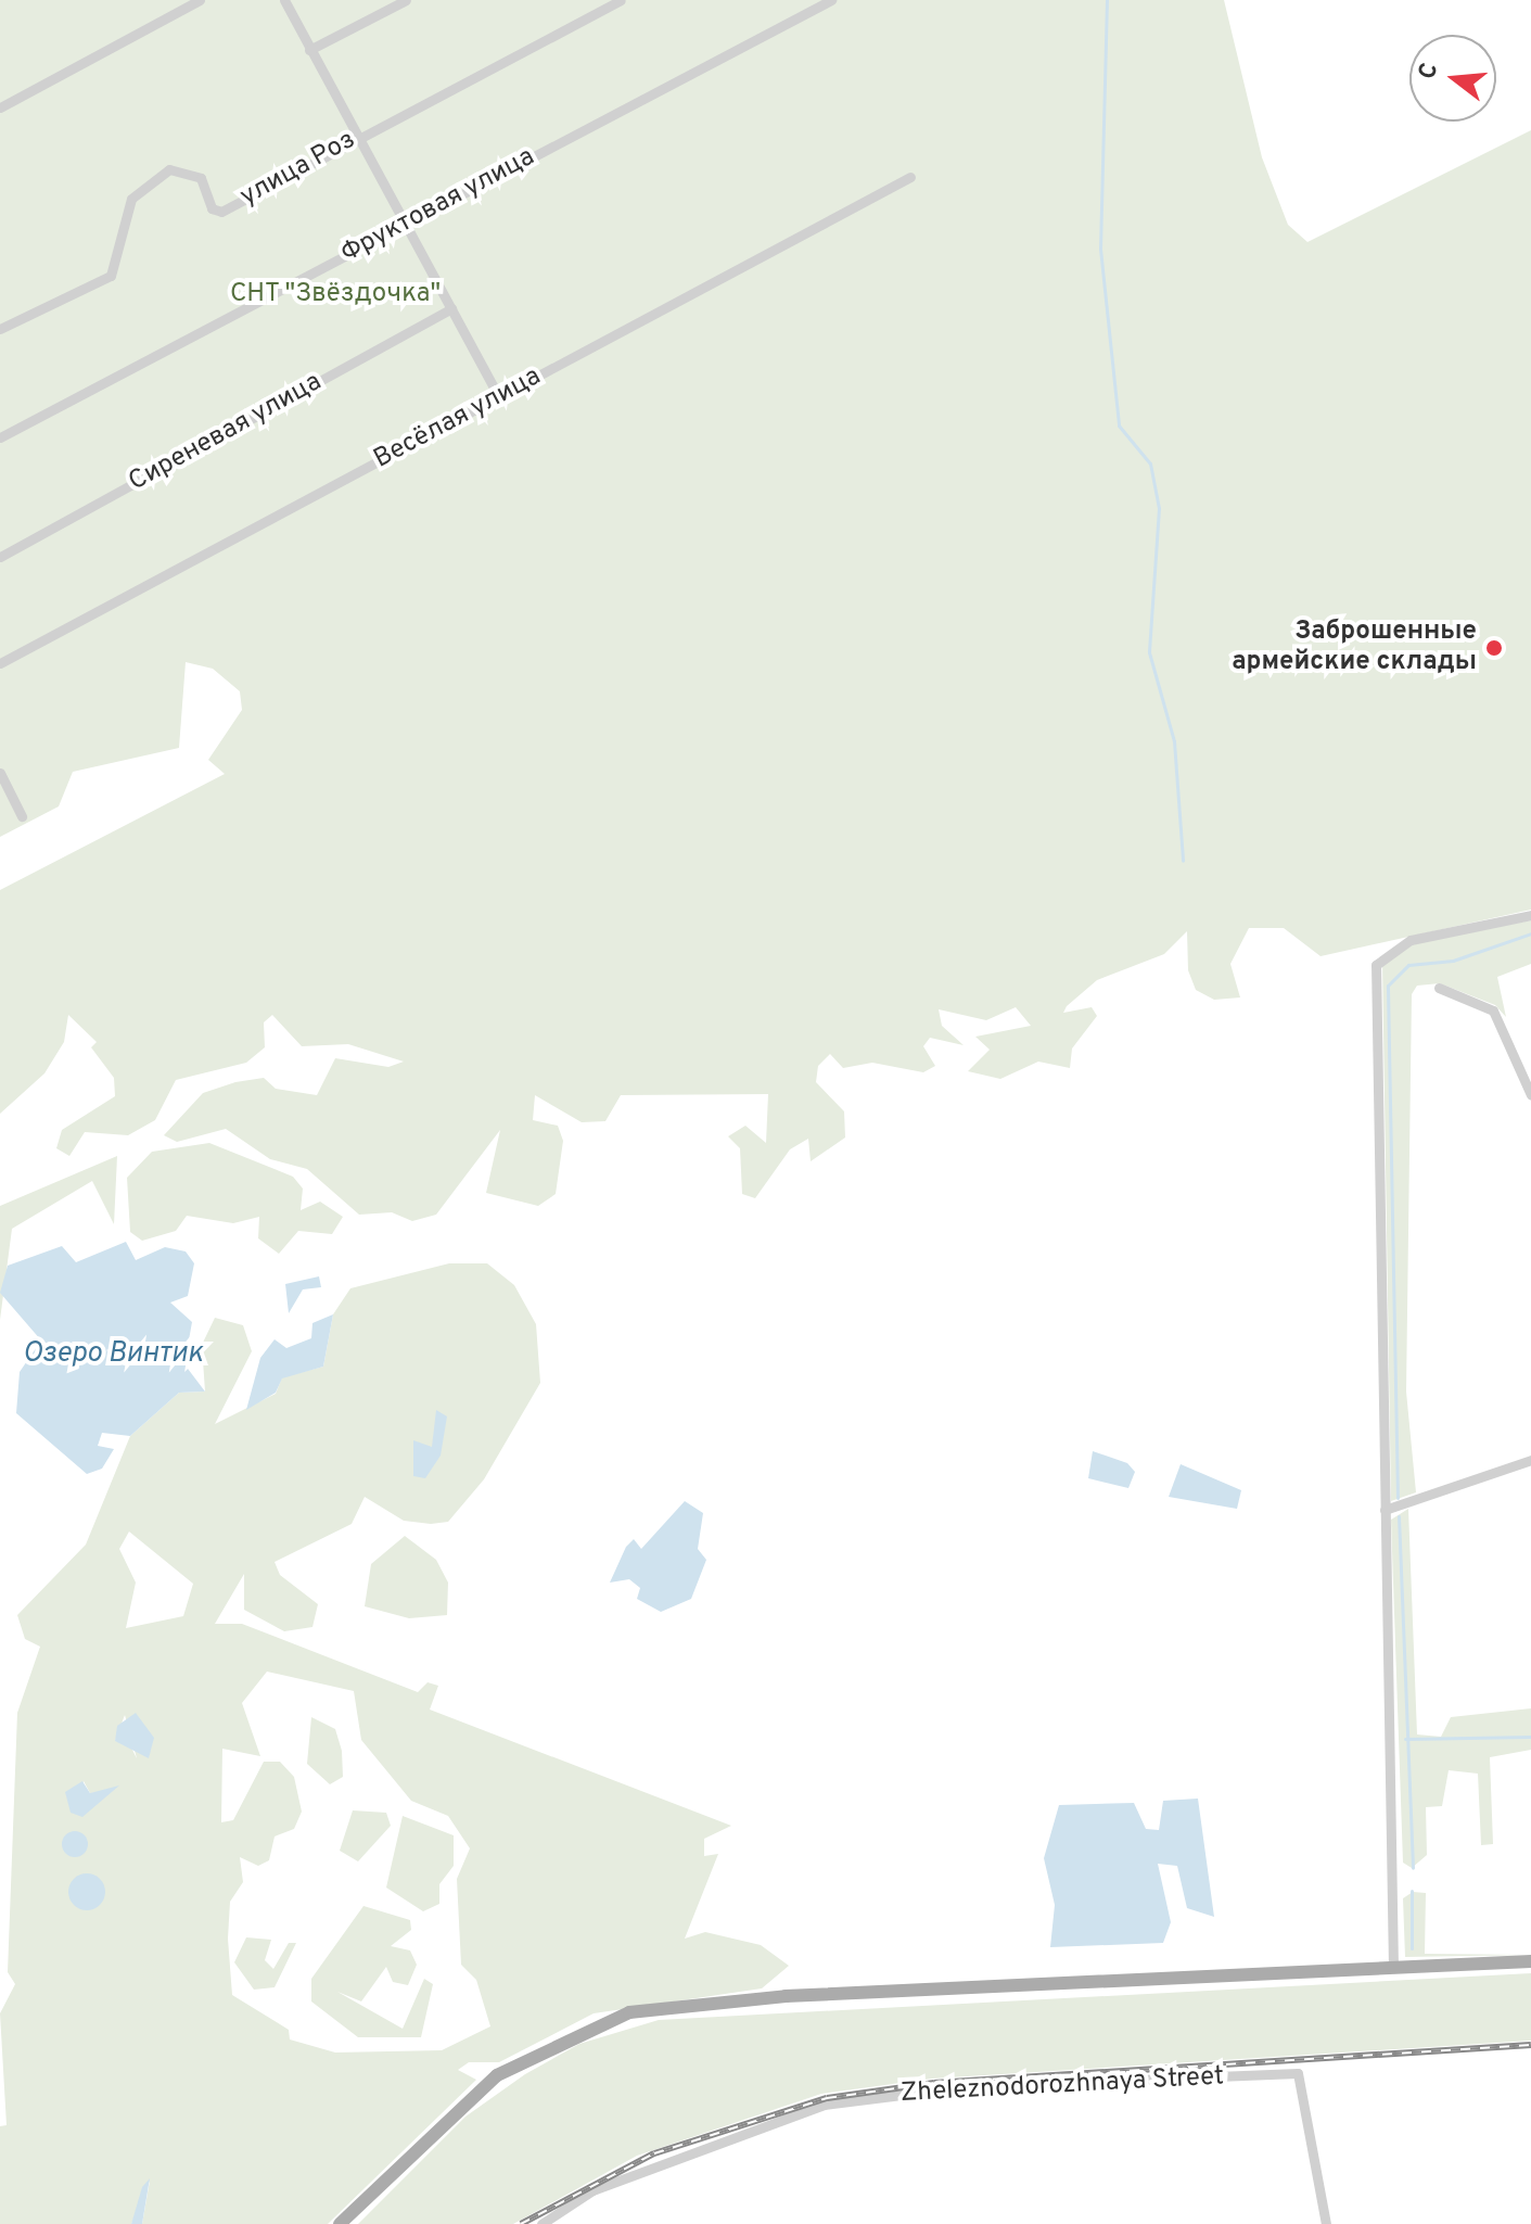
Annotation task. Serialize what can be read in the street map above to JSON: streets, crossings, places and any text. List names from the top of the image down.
{
  "streets": {
    "street": [
      "улица Роз",
      "Фруктовая улица",
      "Весёлая улица",
      "Сиреневая улица",
      "Zheleznodorozhnaya Street"
    ]
  },
  "water": ["Озеро Винтик"],
  "parks": ["СНТ \"Звёздочка\""],
  "places": ["Заброшенные армейские склады"],
  "north": "left"
}
